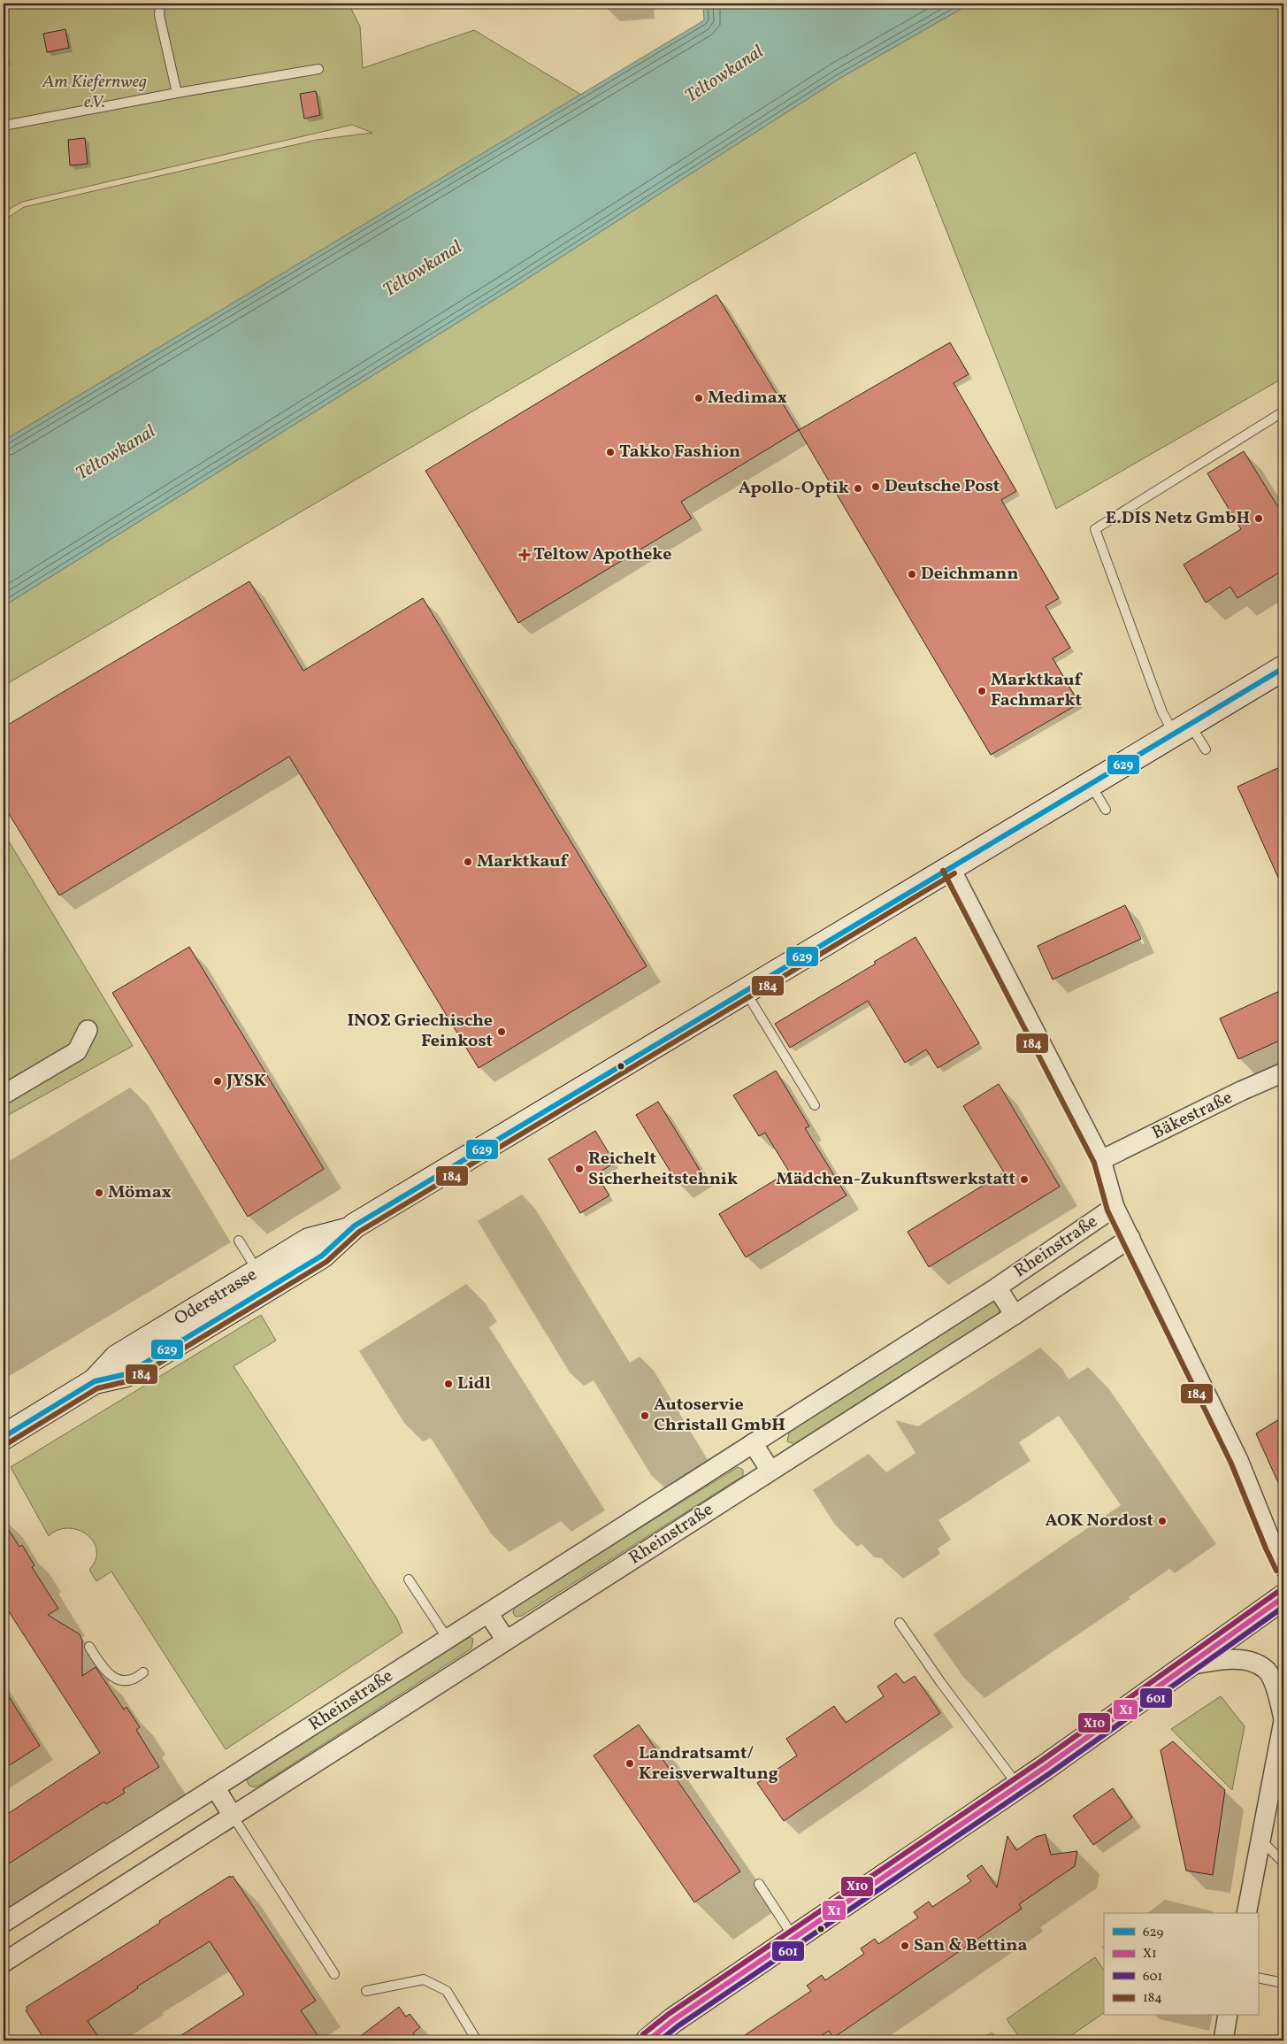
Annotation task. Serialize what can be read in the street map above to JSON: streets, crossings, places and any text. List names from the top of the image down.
{
  "streets": {
    "main road": ["Oderstrasse"],
    "street": ["Bäkestraße", "Rheinstraße"]
  },
  "water": ["Teltowkanal"],
  "parks": ["Am Kiefernweg e.V."],
  "places": {
    "other": [
      "Medimax",
      "Takko Fashion",
      "Deutsche Post",
      "Apollo-Optik",
      "E.DIS Netz GmbH",
      "Deichmann",
      "Marktkauf Fachmarkt",
      "Marktkauf",
      "INOΣ Griechische Feinkost",
      "JYSK",
      "Reichelt Sicherheitstehnik",
      "Mädchen-Zukunftswerkstatt",
      "Mömax",
      "Lidl",
      "Autoservie Christall GmbH",
      "AOK Nordost",
      "Landratsamt/ Kreisverwaltung",
      "San & Bettina"
    ],
    "health": ["Teltow Apotheke"]
  },
  "lines": [
    "transit line 629",
    "transit line 184",
    "transit line X10",
    "transit line X1",
    "transit line 601"
  ],
  "legend": [
    "629",
    "X1",
    "601",
    "184"
  ]
}
